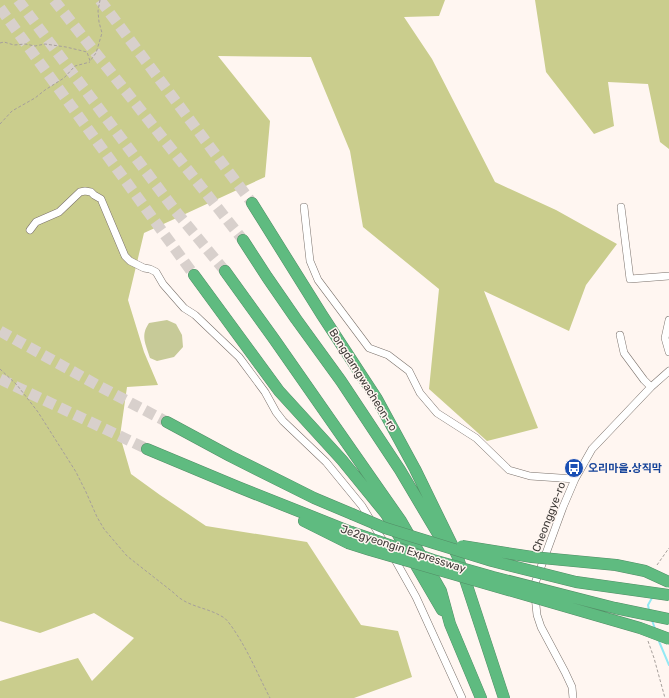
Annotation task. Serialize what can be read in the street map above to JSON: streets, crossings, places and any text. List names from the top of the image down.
{
  "streets": {
    "highway": ["Bongdamgwacheon-ro", "Je2gyeongin Expressway"],
    "street": ["Cheonggye-ro"]
  },
  "places": {
    "bus stop": ["오리마을.상직막"]
  }
}
